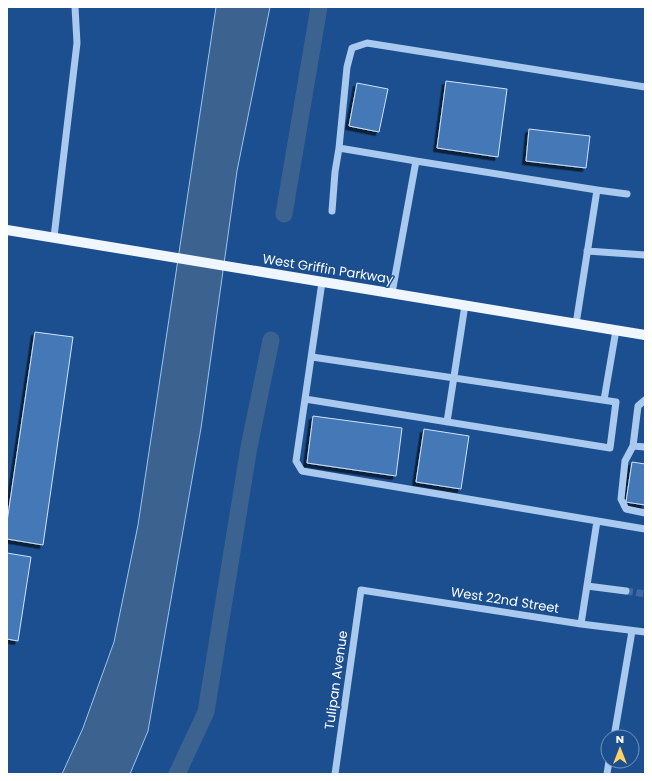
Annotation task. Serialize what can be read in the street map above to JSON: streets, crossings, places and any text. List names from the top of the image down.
{
  "streets": {
    "main road": ["West Griffin Parkway"],
    "street": ["West 22nd Street", "Tulipan Avenue"]
  },
  "crossings": [
    ["West 22nd Street", "Tulipan Avenue"]
  ],
  "north": "top"
}
